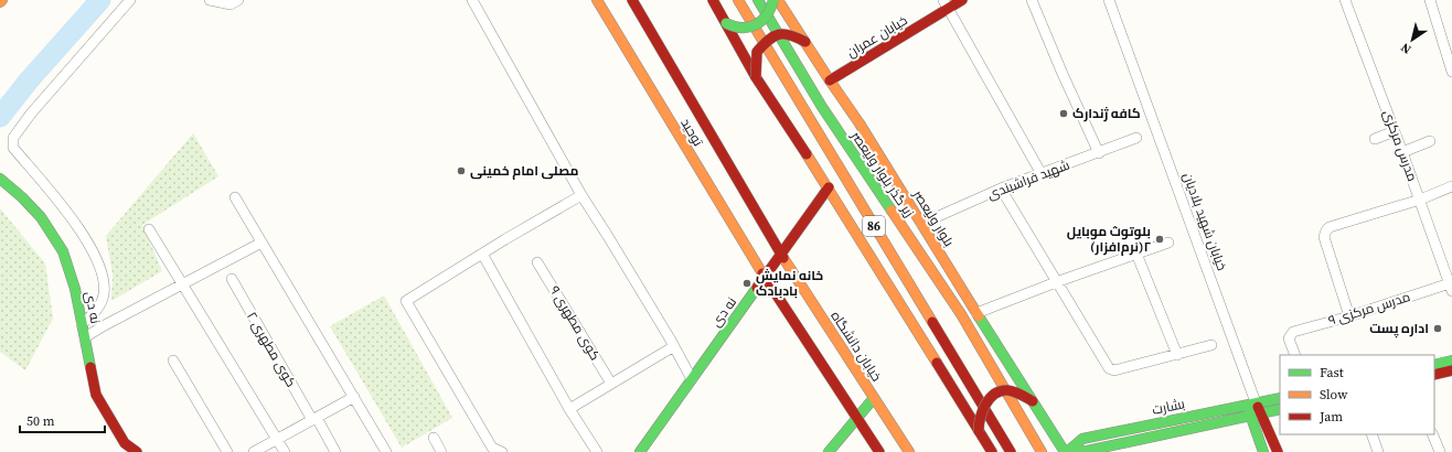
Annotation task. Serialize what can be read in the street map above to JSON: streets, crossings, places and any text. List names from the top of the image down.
{
  "streets": {
    "street": [
      "خیابان عمران",
      "توحید",
      "مدرس مرکزی",
      "زیر گذر بلوار ولیعصر",
      "شهید فراشبندی",
      "بلوار ولیعصر",
      "خیابان شهید بلادیان",
      "86",
      "نه دی",
      "مدرس مرکزی ۹",
      "کوی مطهری ۹",
      "خیابان دانشگاه",
      "کوی مطهری ۲",
      "بشارت"
    ]
  },
  "crossings": [
    ["خیابان عمران", "بلوار ولیعصر"],
    ["توحید", "نه دی"],
    ["توحید", "خیابان دانشگاه"],
    ["مدرس مرکزی", "مدرس مرکزی ۹"],
    ["شهید فراشبندی", "بلوار ولیعصر"],
    ["بلوار ولیعصر", "بشارت"],
    ["خیابان شهید بلادیان", "بشارت"],
    ["نه دی", "خیابان دانشگاه"]
  ],
  "places": [
    "کافه ژندارک",
    "مصلی امام خمینی",
    "بلوتوث موبایل (نرم‌افزار)۲",
    "خانه نمایش بادبادک",
    "اداره پست"
  ],
  "legend": ["Fast", "Slow", "Jam"],
  "scale_bar": "50 m",
  "north": "bottom left"
}
